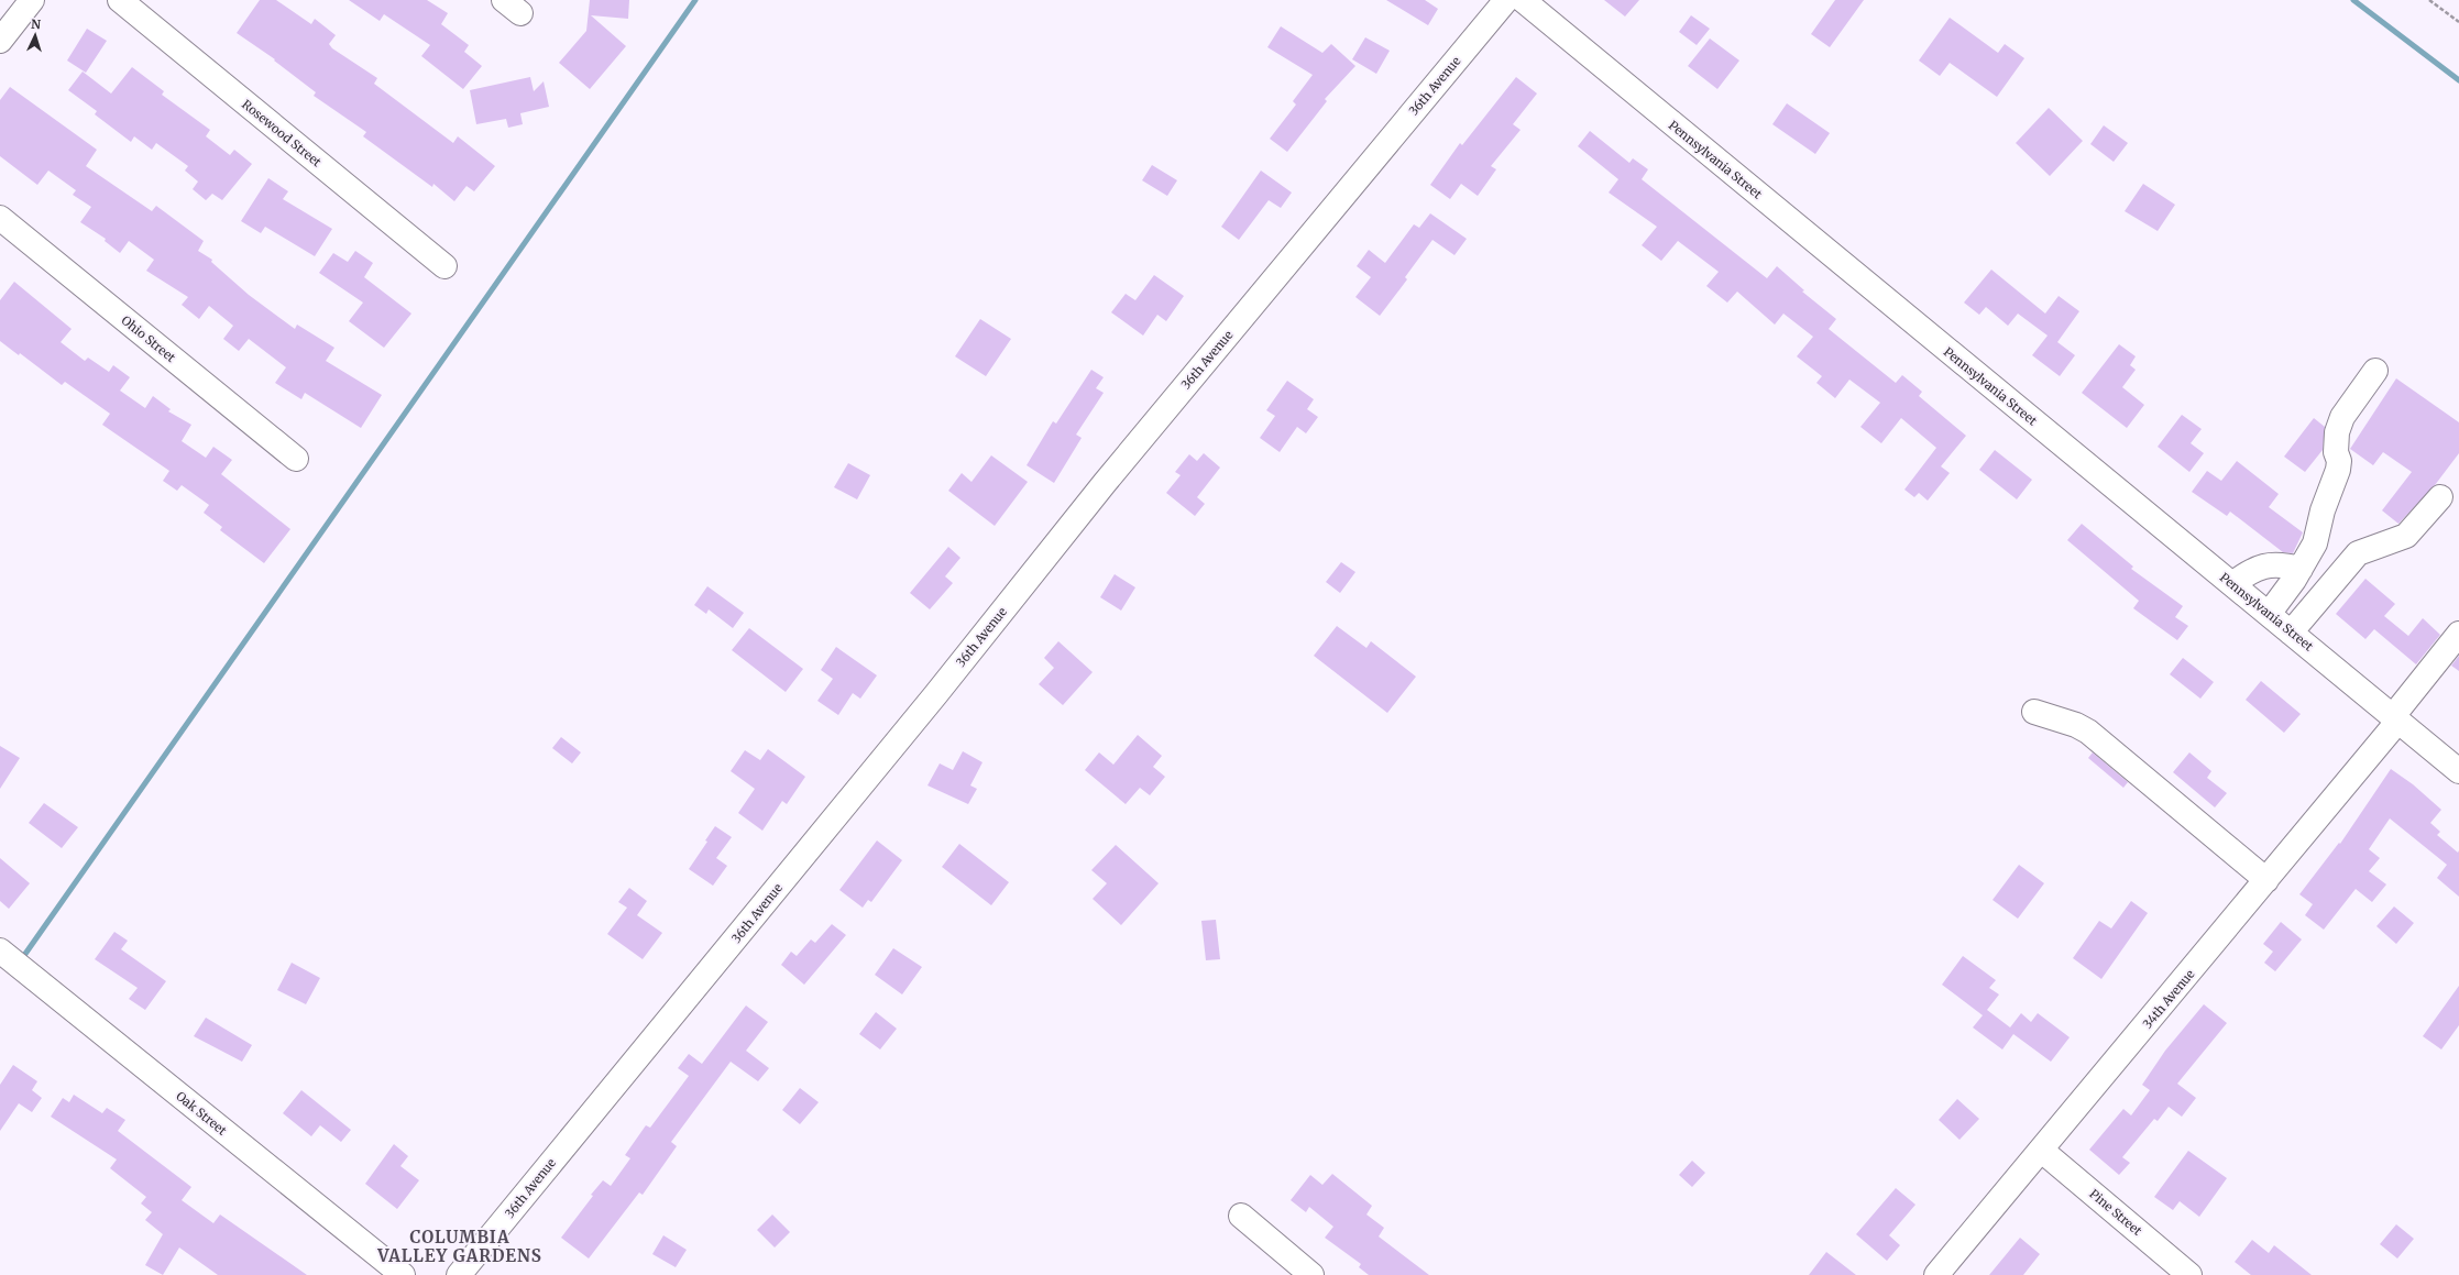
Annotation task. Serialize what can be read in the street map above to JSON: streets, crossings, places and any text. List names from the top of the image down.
{
  "streets": {
    "street": [
      "36th Avenue",
      "Rosewood Street",
      "Pennsylvania Street",
      "Ohio Street",
      "34th Avenue",
      "Oak Street",
      "Pine Street"
    ]
  },
  "crossings": [
    ["Pennsylvania Street", "34th Avenue"],
    ["34th Avenue", "Pine Street"]
  ],
  "districts": ["COLUMBIA VALLEY GARDENS"],
  "north": "top"
}
